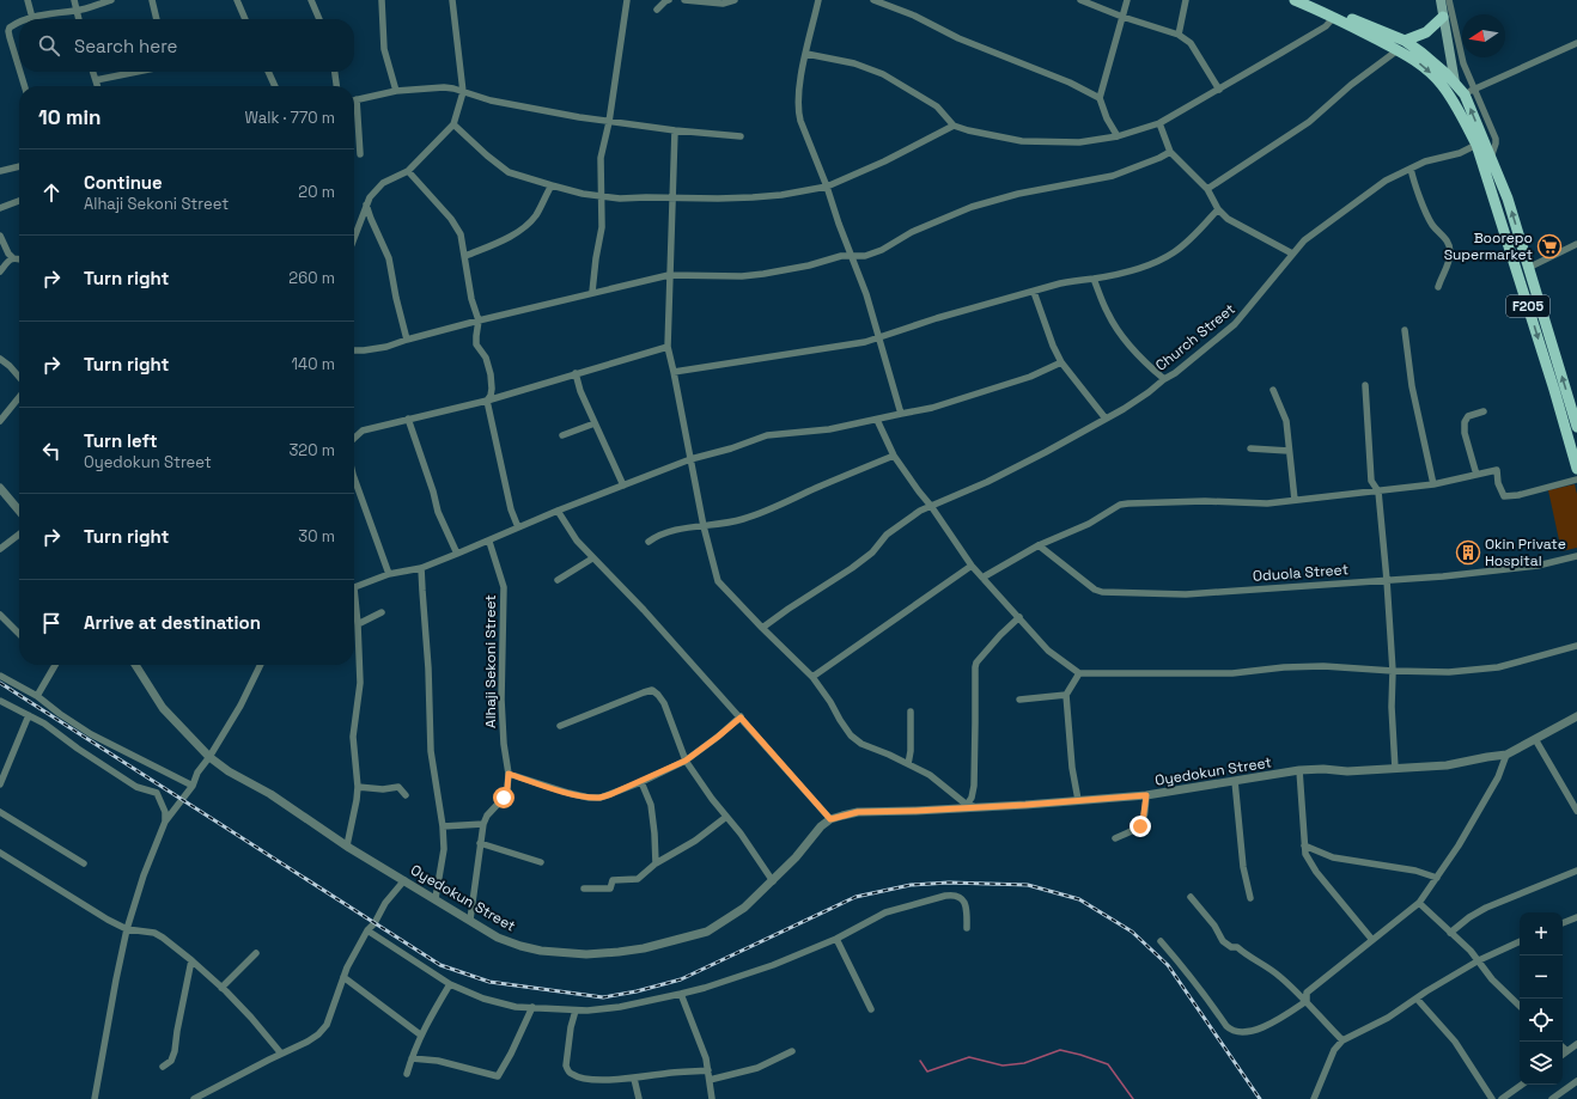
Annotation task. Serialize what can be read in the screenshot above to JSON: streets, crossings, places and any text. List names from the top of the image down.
{
  "streets": {
    "main road": ["F205"],
    "street": [
      "Church Street",
      "Oduola Street",
      "Alhaji Sekoni Street",
      "Oyedokun Street"
    ]
  },
  "crossings": [
    ["F205", "Church Street"],
    ["Alhaji Sekoni Street", "Oyedokun Street"]
  ],
  "places": {
    "supermarket": ["Boorepo Supermarket"],
    "building": ["Okin Private Hospital"]
  },
  "north": "left",
  "page": {
    "search": "Search here",
    "heading": ["10 min", "Walk · 770 m"],
    "list": [
      ["Continue", "Alhaji Sekoni Street", "20 m"],
      ["Turn right", "260 m"],
      ["Turn right", "140 m"],
      ["Turn left", "Oyedokun Street", "320 m"],
      ["Turn right", "30 m"],
      "Arrive at destination"
    ],
    "map_buttons": ["+", "−"]
  }
}
